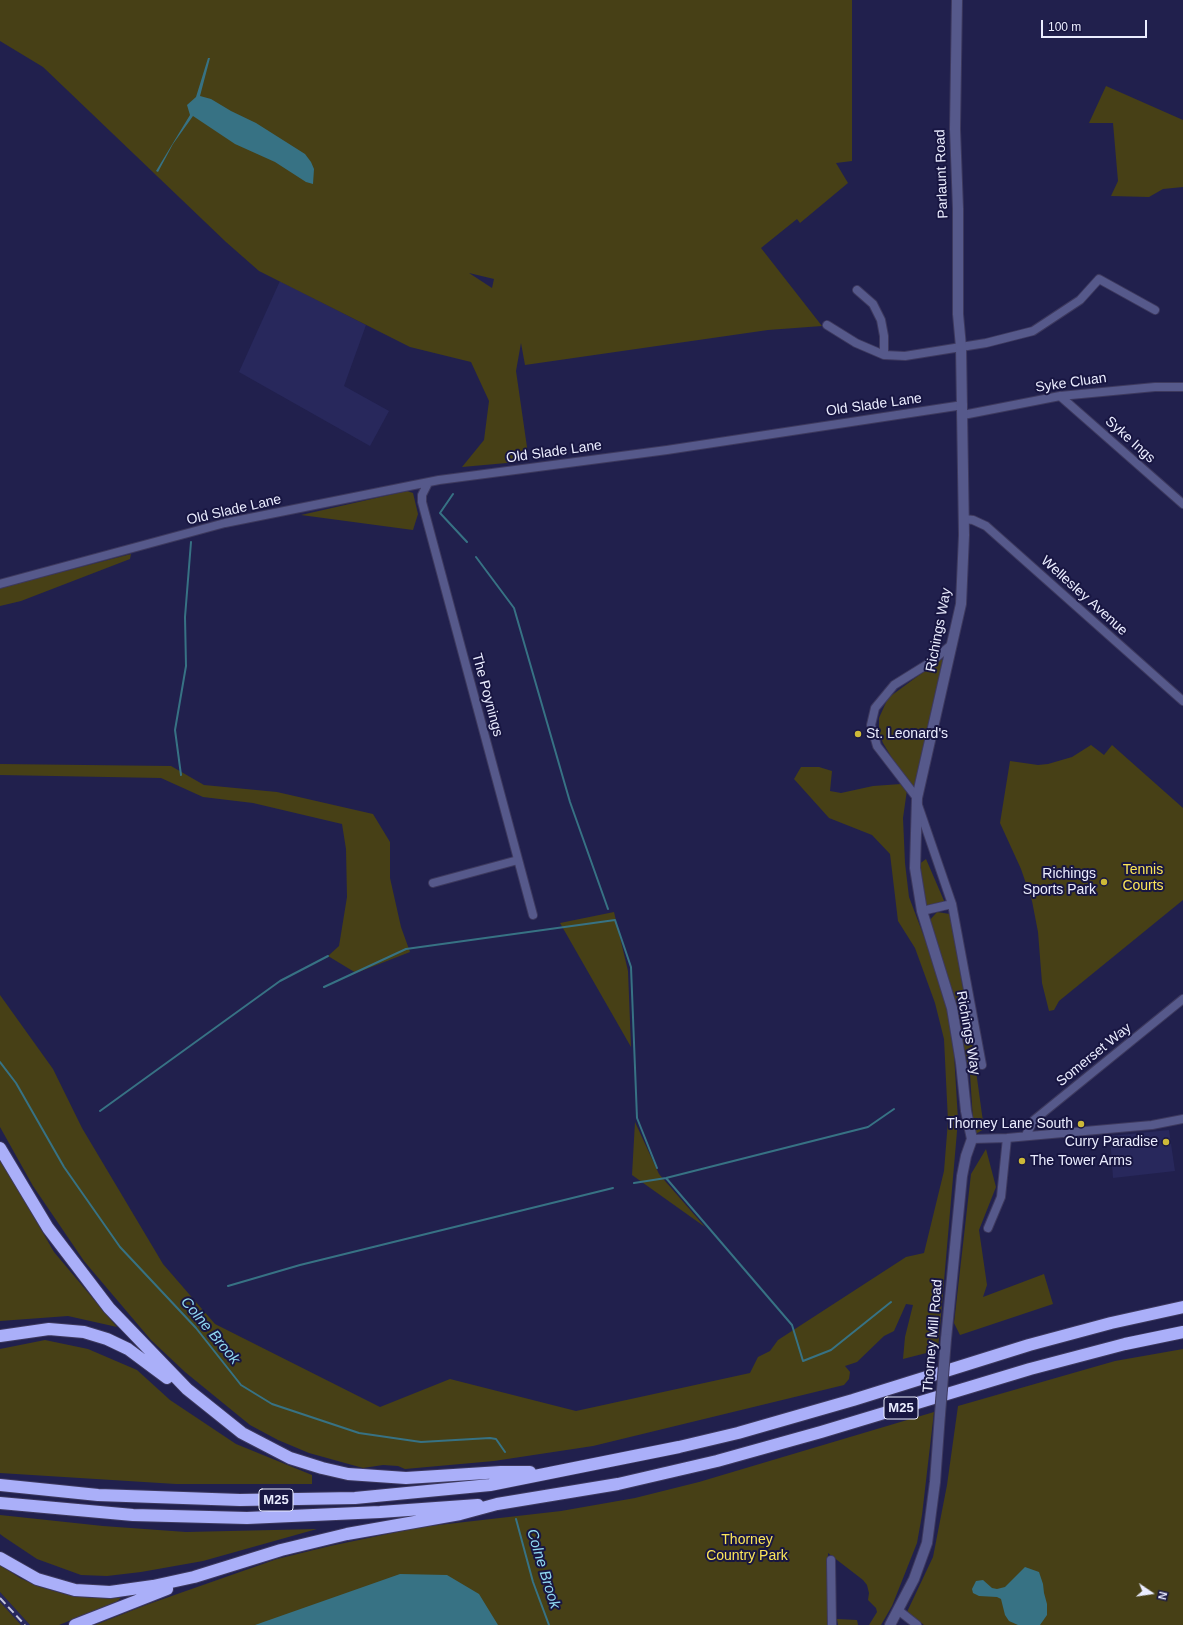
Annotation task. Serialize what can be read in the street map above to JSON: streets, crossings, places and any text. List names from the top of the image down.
{
  "streets": {
    "highway": ["M25"],
    "street": [
      "Parlaunt Road",
      "Syke Cluan",
      "Old Slade Lane",
      "Syke Ings",
      "Wellesley Avenue",
      "Richings Way",
      "The Poynings",
      "Somerset Way",
      "Thorney Mill Road"
    ]
  },
  "crossings": [
    ["Parlaunt Road", "Syke Cluan"],
    ["Parlaunt Road", "Old Slade Lane"],
    ["Parlaunt Road", "Richings Way"],
    ["Syke Cluan", "Old Slade Lane"],
    ["Syke Cluan", "Syke Ings"],
    ["Syke Cluan", "Richings Way"],
    ["Old Slade Lane", "Richings Way"],
    ["Old Slade Lane", "The Poynings"],
    ["Wellesley Avenue", "Richings Way"],
    ["Richings Way", "Thorney Mill Road"]
  ],
  "water": ["Colne Brook"],
  "parks": ["Tennis Courts", "Thorney Country Park"],
  "places": [
    "St. Leonard's",
    "Richings Sports Park",
    "Thorney Lane South",
    "Curry Paradise",
    "The Tower Arms"
  ],
  "scale_bar": "100 m",
  "north": "right"
}
